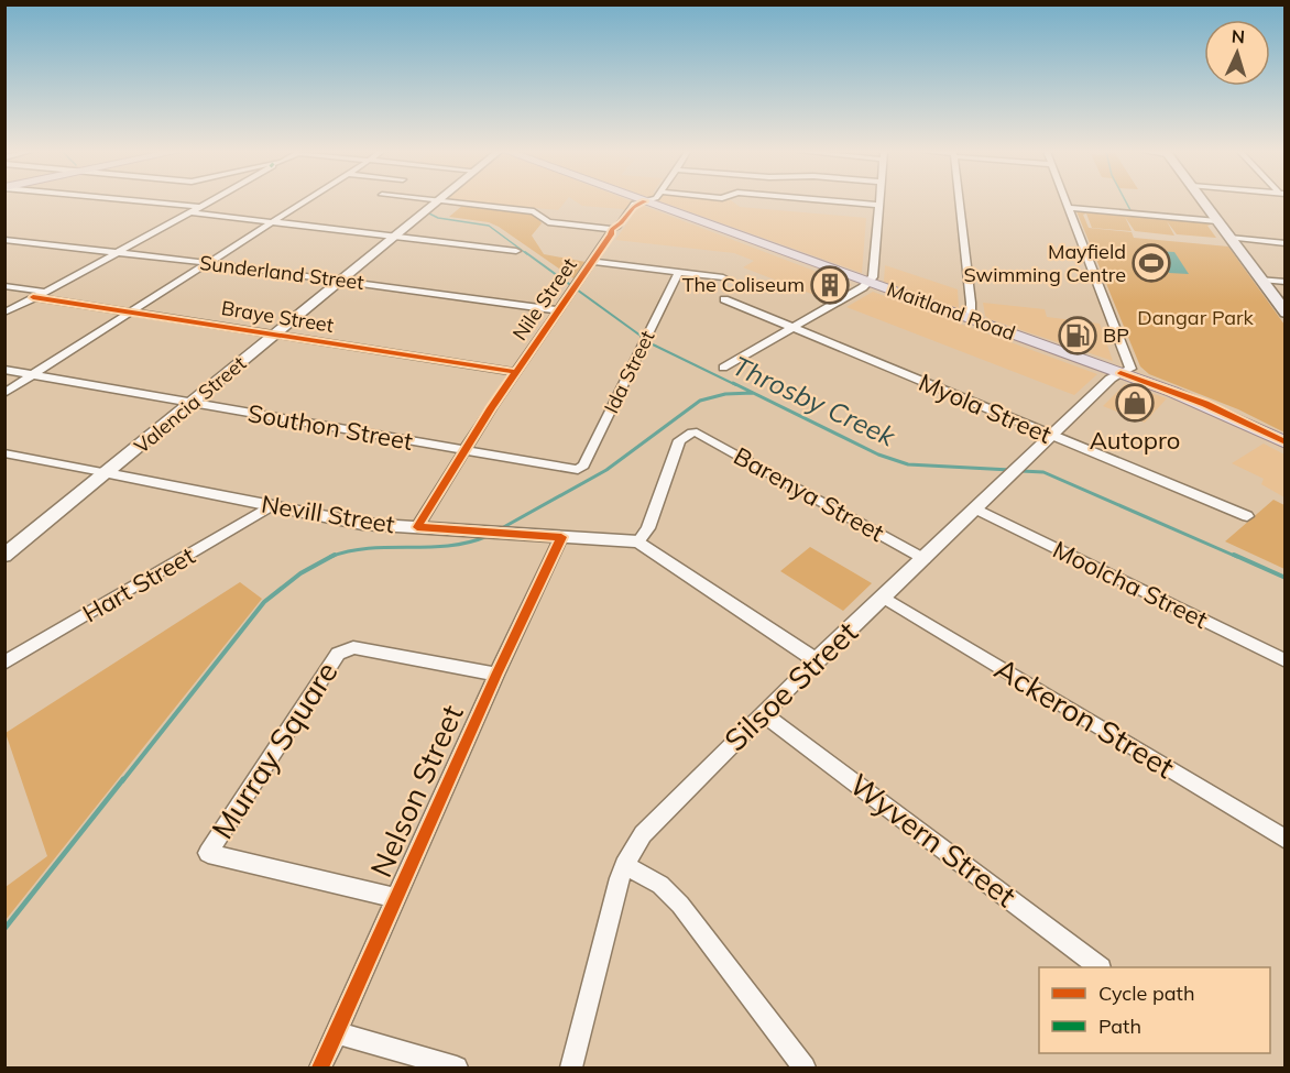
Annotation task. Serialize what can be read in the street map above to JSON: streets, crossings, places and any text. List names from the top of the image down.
{
  "streets": {
    "main road": ["Maitland Road"],
    "street": [
      "Sunderland Street",
      "Nile Street",
      "Braye Street",
      "Ida Street",
      "Valencia Street",
      "Myola Street",
      "Southon Street",
      "Barenya Street",
      "Nevill Street",
      "Hart Street",
      "Moolcha Street",
      "Silsoe Street",
      "Ackeron Street",
      "Murray Square",
      "Nelson Street",
      "Wyvern Street"
    ]
  },
  "crossings": [
    ["Sunderland Street", "Nile Street"],
    ["Sunderland Street", "Valencia Street"],
    ["Nile Street", "Braye Street"],
    ["Nile Street", "Southon Street"],
    ["Nile Street", "Nevill Street"],
    ["Maitland Road", "Silsoe Street"],
    ["Braye Street", "Valencia Street"],
    ["Ida Street", "Southon Street"],
    ["Valencia Street", "Southon Street"],
    ["Valencia Street", "Nevill Street"],
    ["Myola Street", "Silsoe Street"],
    ["Barenya Street", "Nevill Street"],
    ["Barenya Street", "Silsoe Street"],
    ["Nevill Street", "Hart Street"],
    ["Nevill Street", "Nelson Street"],
    ["Moolcha Street", "Silsoe Street"],
    ["Silsoe Street", "Ackeron Street"],
    ["Silsoe Street", "Wyvern Street"],
    ["Murray Square", "Nelson Street"]
  ],
  "water": ["Throsby Creek"],
  "parks": ["Dangar Park"],
  "places": {
    "sports": ["Mayfield Swimming Centre"],
    "building": ["The Coliseum"],
    "fuel station": ["BP"],
    "shop": ["Autopro"]
  },
  "legend": ["Cycle path", "Path"],
  "north": "top"
}
